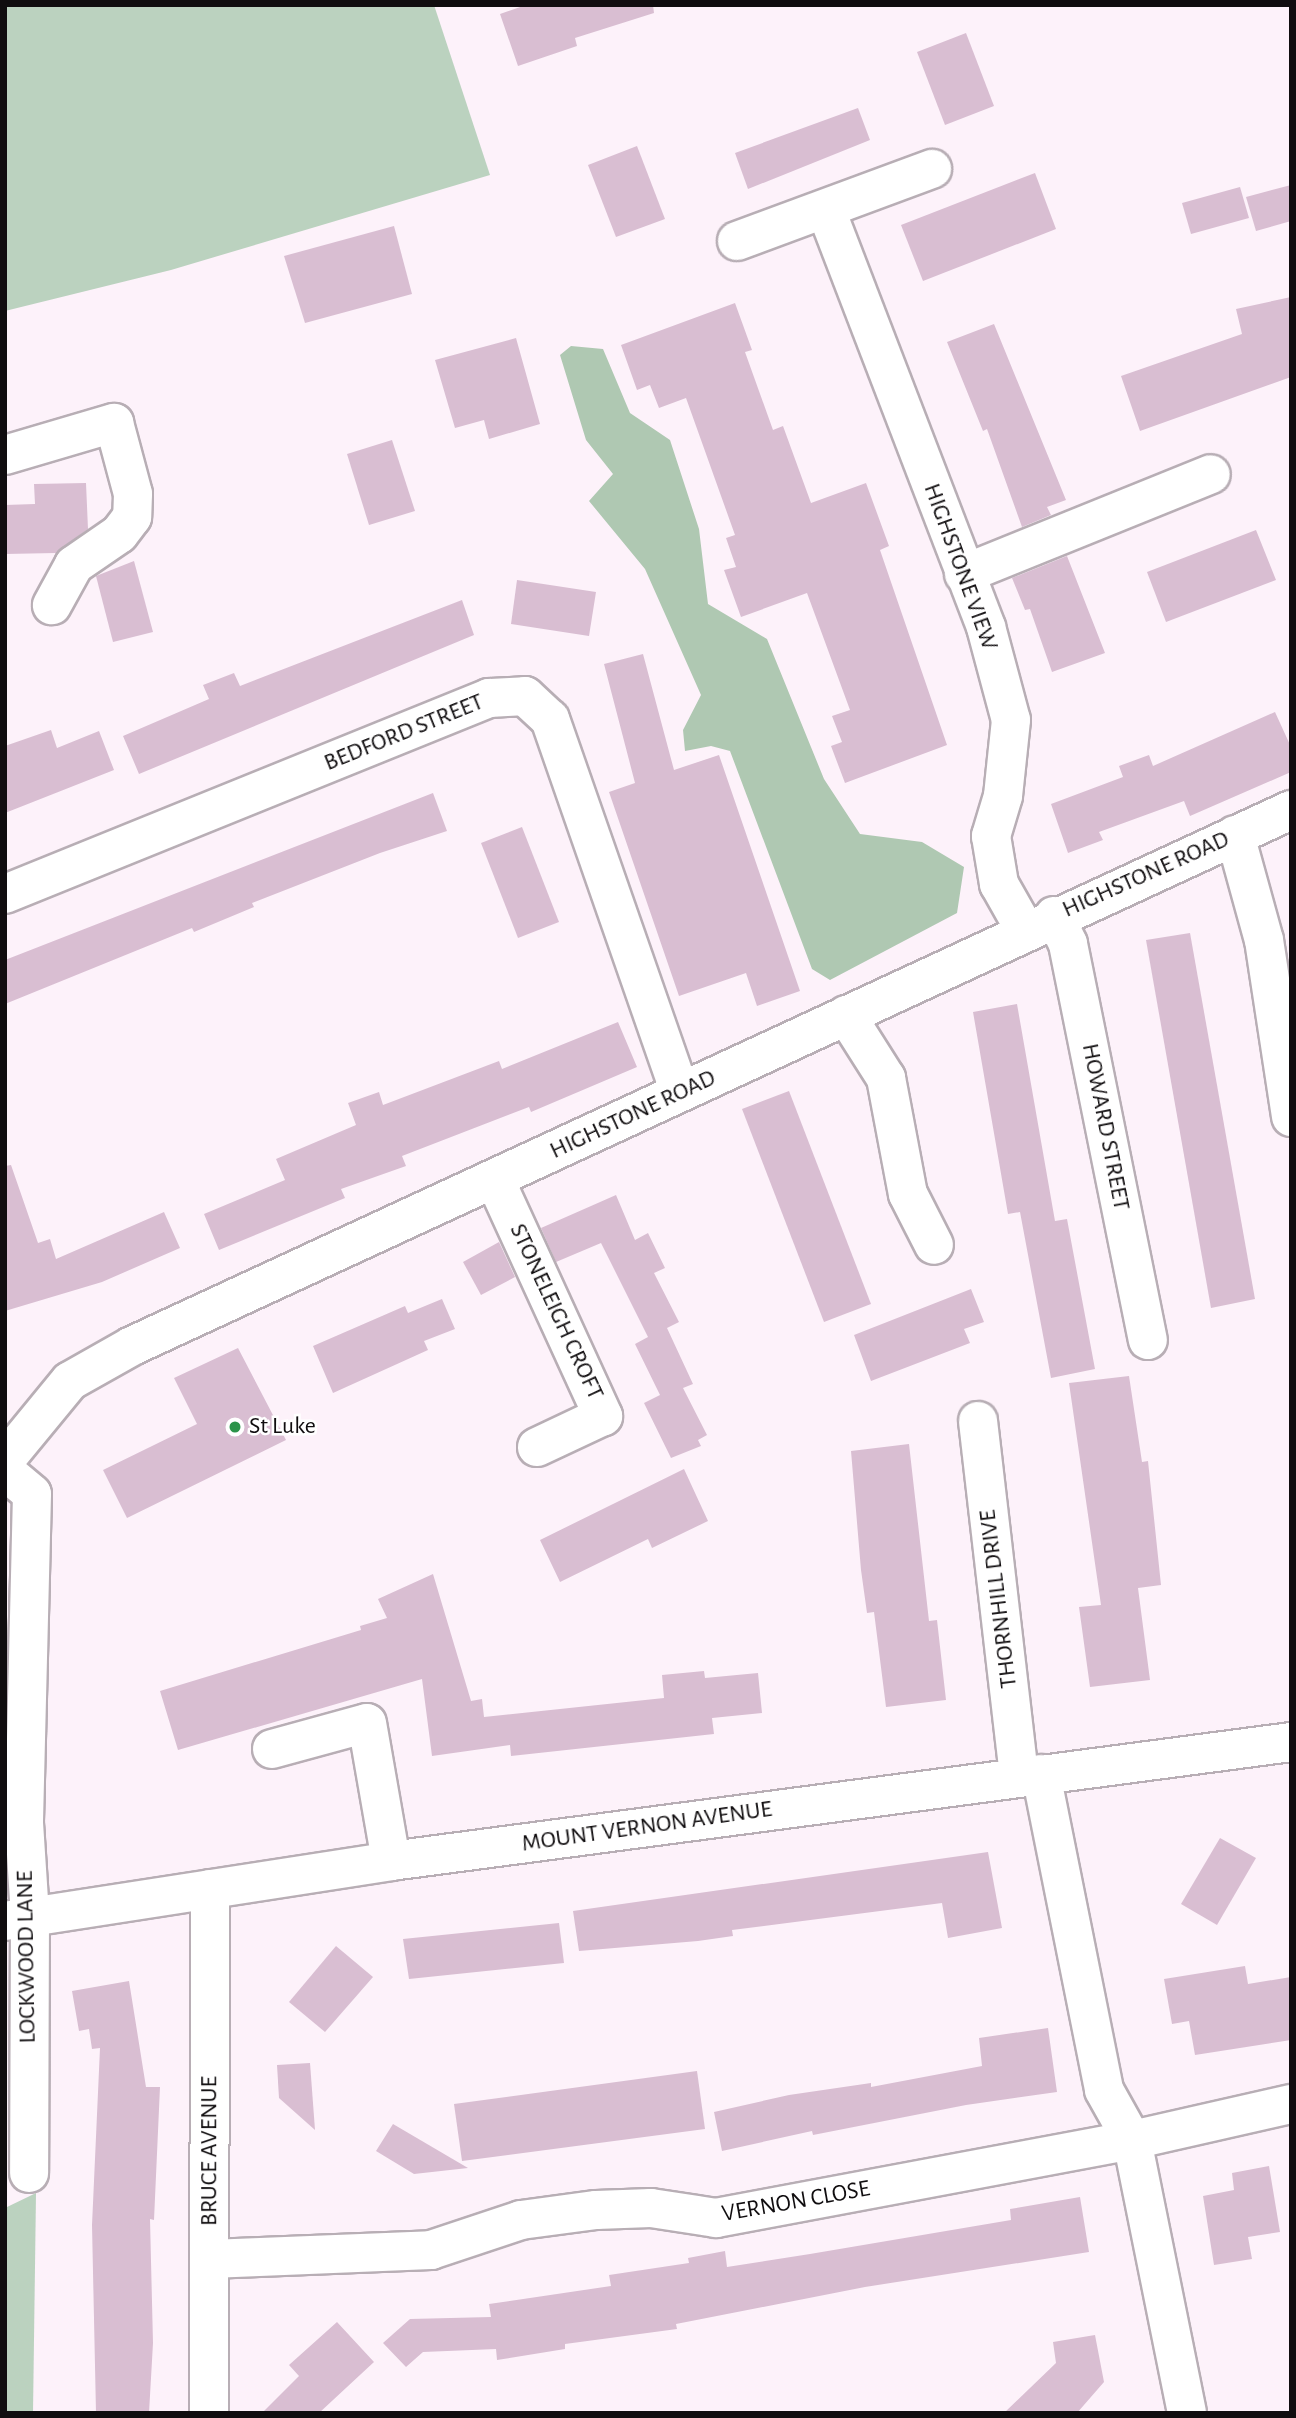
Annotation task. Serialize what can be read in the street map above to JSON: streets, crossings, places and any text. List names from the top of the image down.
{
  "streets": {
    "street": [
      "HIGHSTONE VIEW",
      "BEDFORD STREET",
      "HIGHSTONE ROAD",
      "HOWARD STREET",
      "STONELEIGH CROFT",
      "THORNHILL DRIVE",
      "MOUNT VERNON AVENUE",
      "LOCKWOOD LANE",
      "BRUCE AVENUE",
      "VERNON CLOSE"
    ]
  },
  "crossings": [
    ["HIGHSTONE VIEW", "HIGHSTONE ROAD"],
    ["HIGHSTONE VIEW", "HOWARD STREET"],
    ["BEDFORD STREET", "HIGHSTONE ROAD"],
    ["HIGHSTONE ROAD", "HOWARD STREET"],
    ["HIGHSTONE ROAD", "STONELEIGH CROFT"],
    ["HIGHSTONE ROAD", "LOCKWOOD LANE"],
    ["THORNHILL DRIVE", "MOUNT VERNON AVENUE"],
    ["MOUNT VERNON AVENUE", "LOCKWOOD LANE"],
    ["MOUNT VERNON AVENUE", "BRUCE AVENUE"],
    ["BRUCE AVENUE", "VERNON CLOSE"]
  ],
  "places": ["St Luke"]
}
